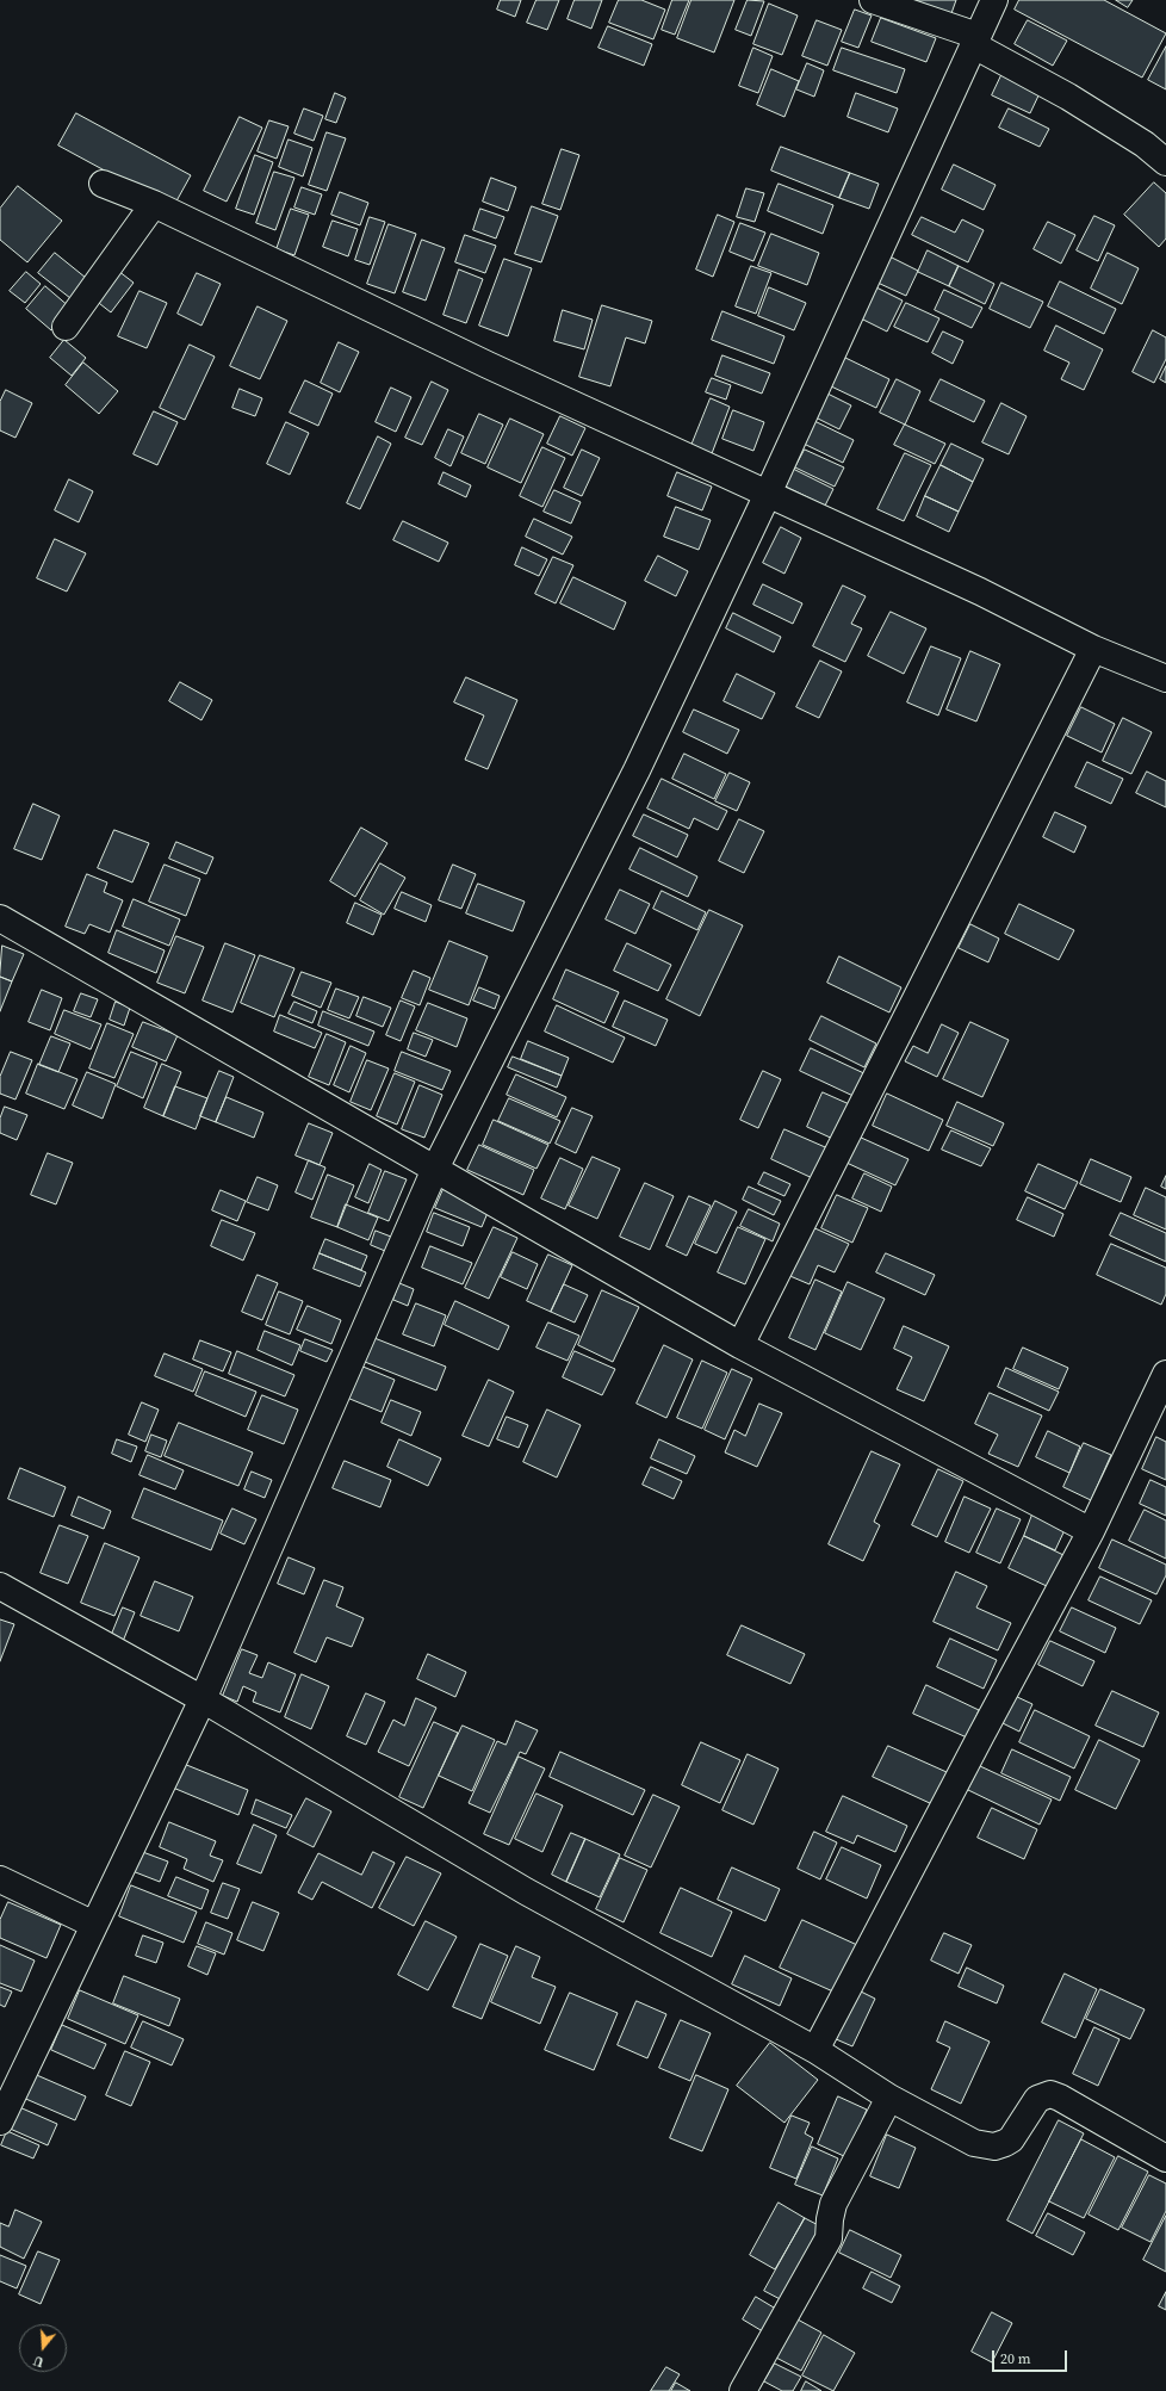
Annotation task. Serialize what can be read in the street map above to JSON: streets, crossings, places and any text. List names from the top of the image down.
{
  "scale_bar": "20 m",
  "north": "bottom"
}
